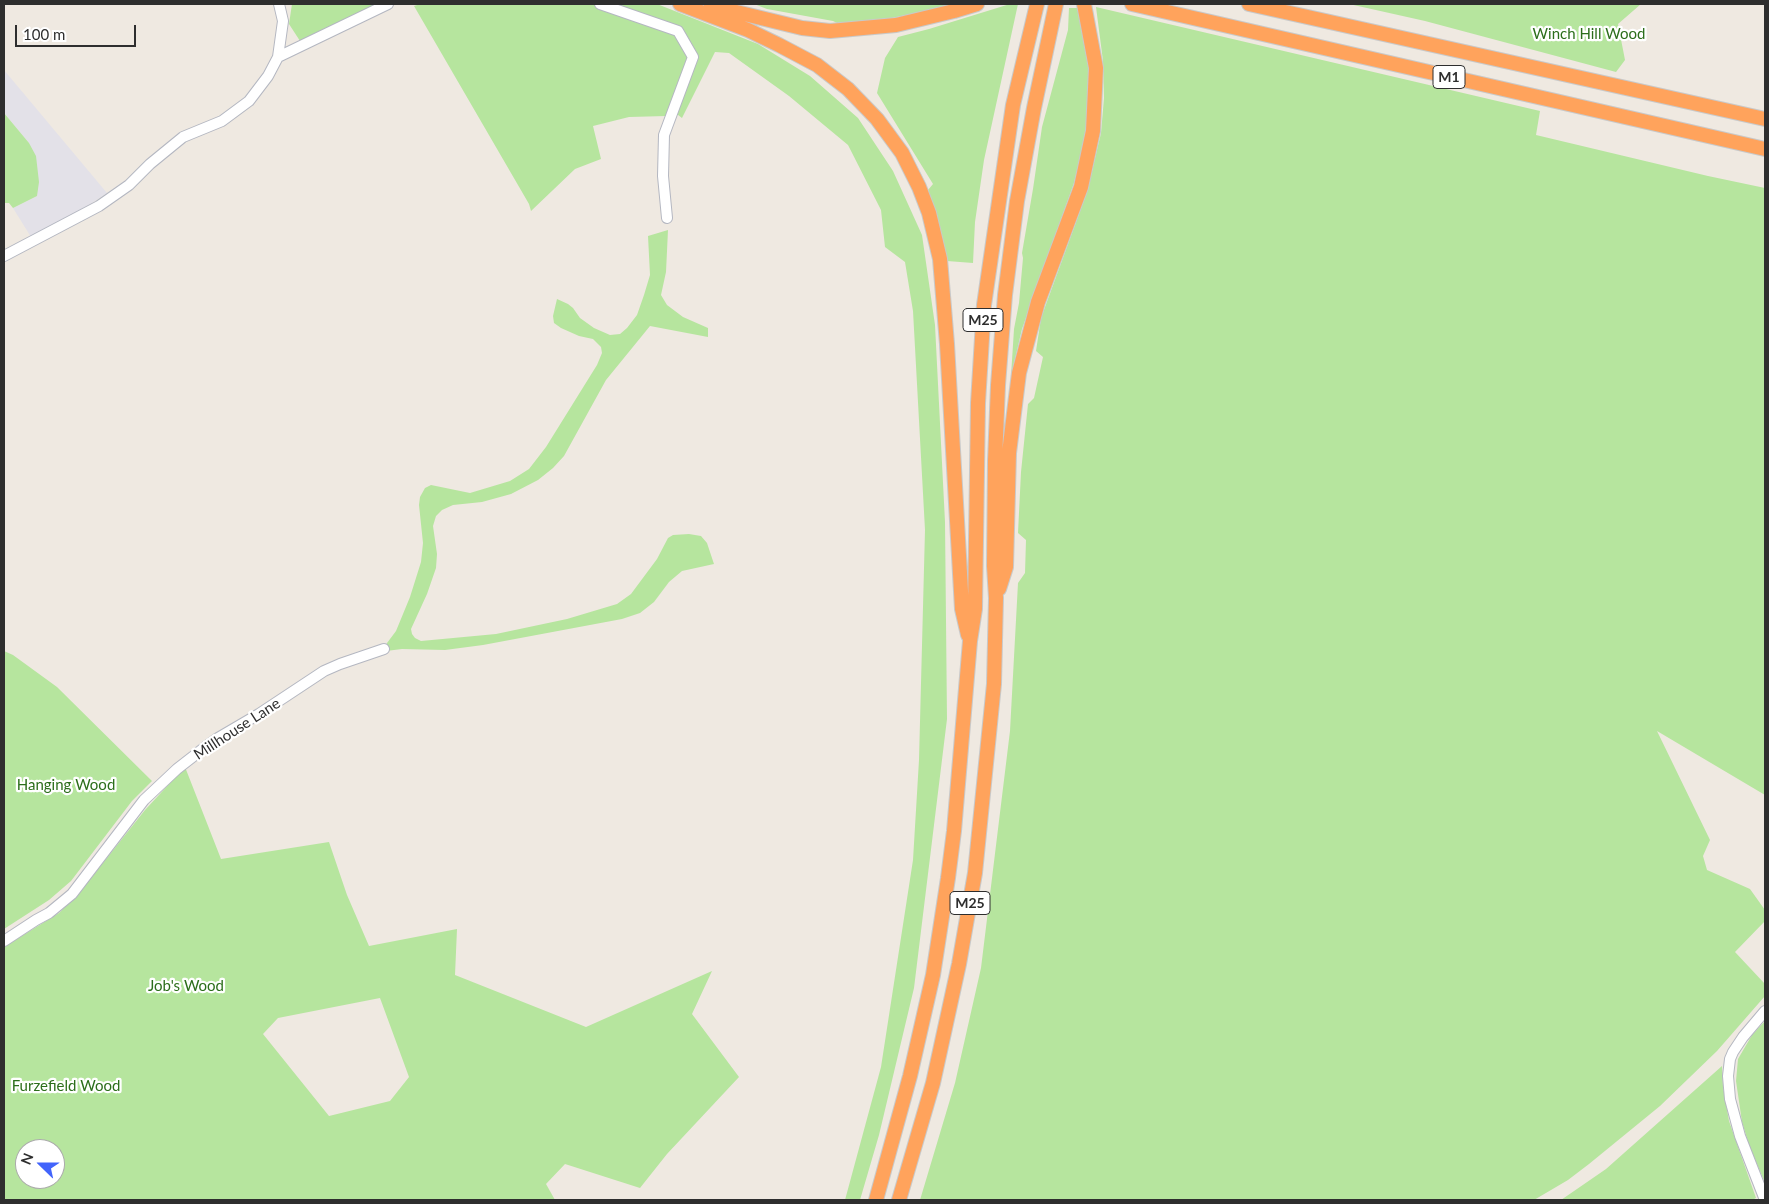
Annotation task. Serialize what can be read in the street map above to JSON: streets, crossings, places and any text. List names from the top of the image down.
{
  "streets": {
    "highway": ["M1", "M25"],
    "street": ["Millhouse Lane"]
  },
  "parks": [
    "Winch Hill Wood",
    "Hanging Wood",
    "Job's Wood",
    "Furzefield Wood"
  ],
  "scale_bar": "100 m",
  "north": "left"
}
